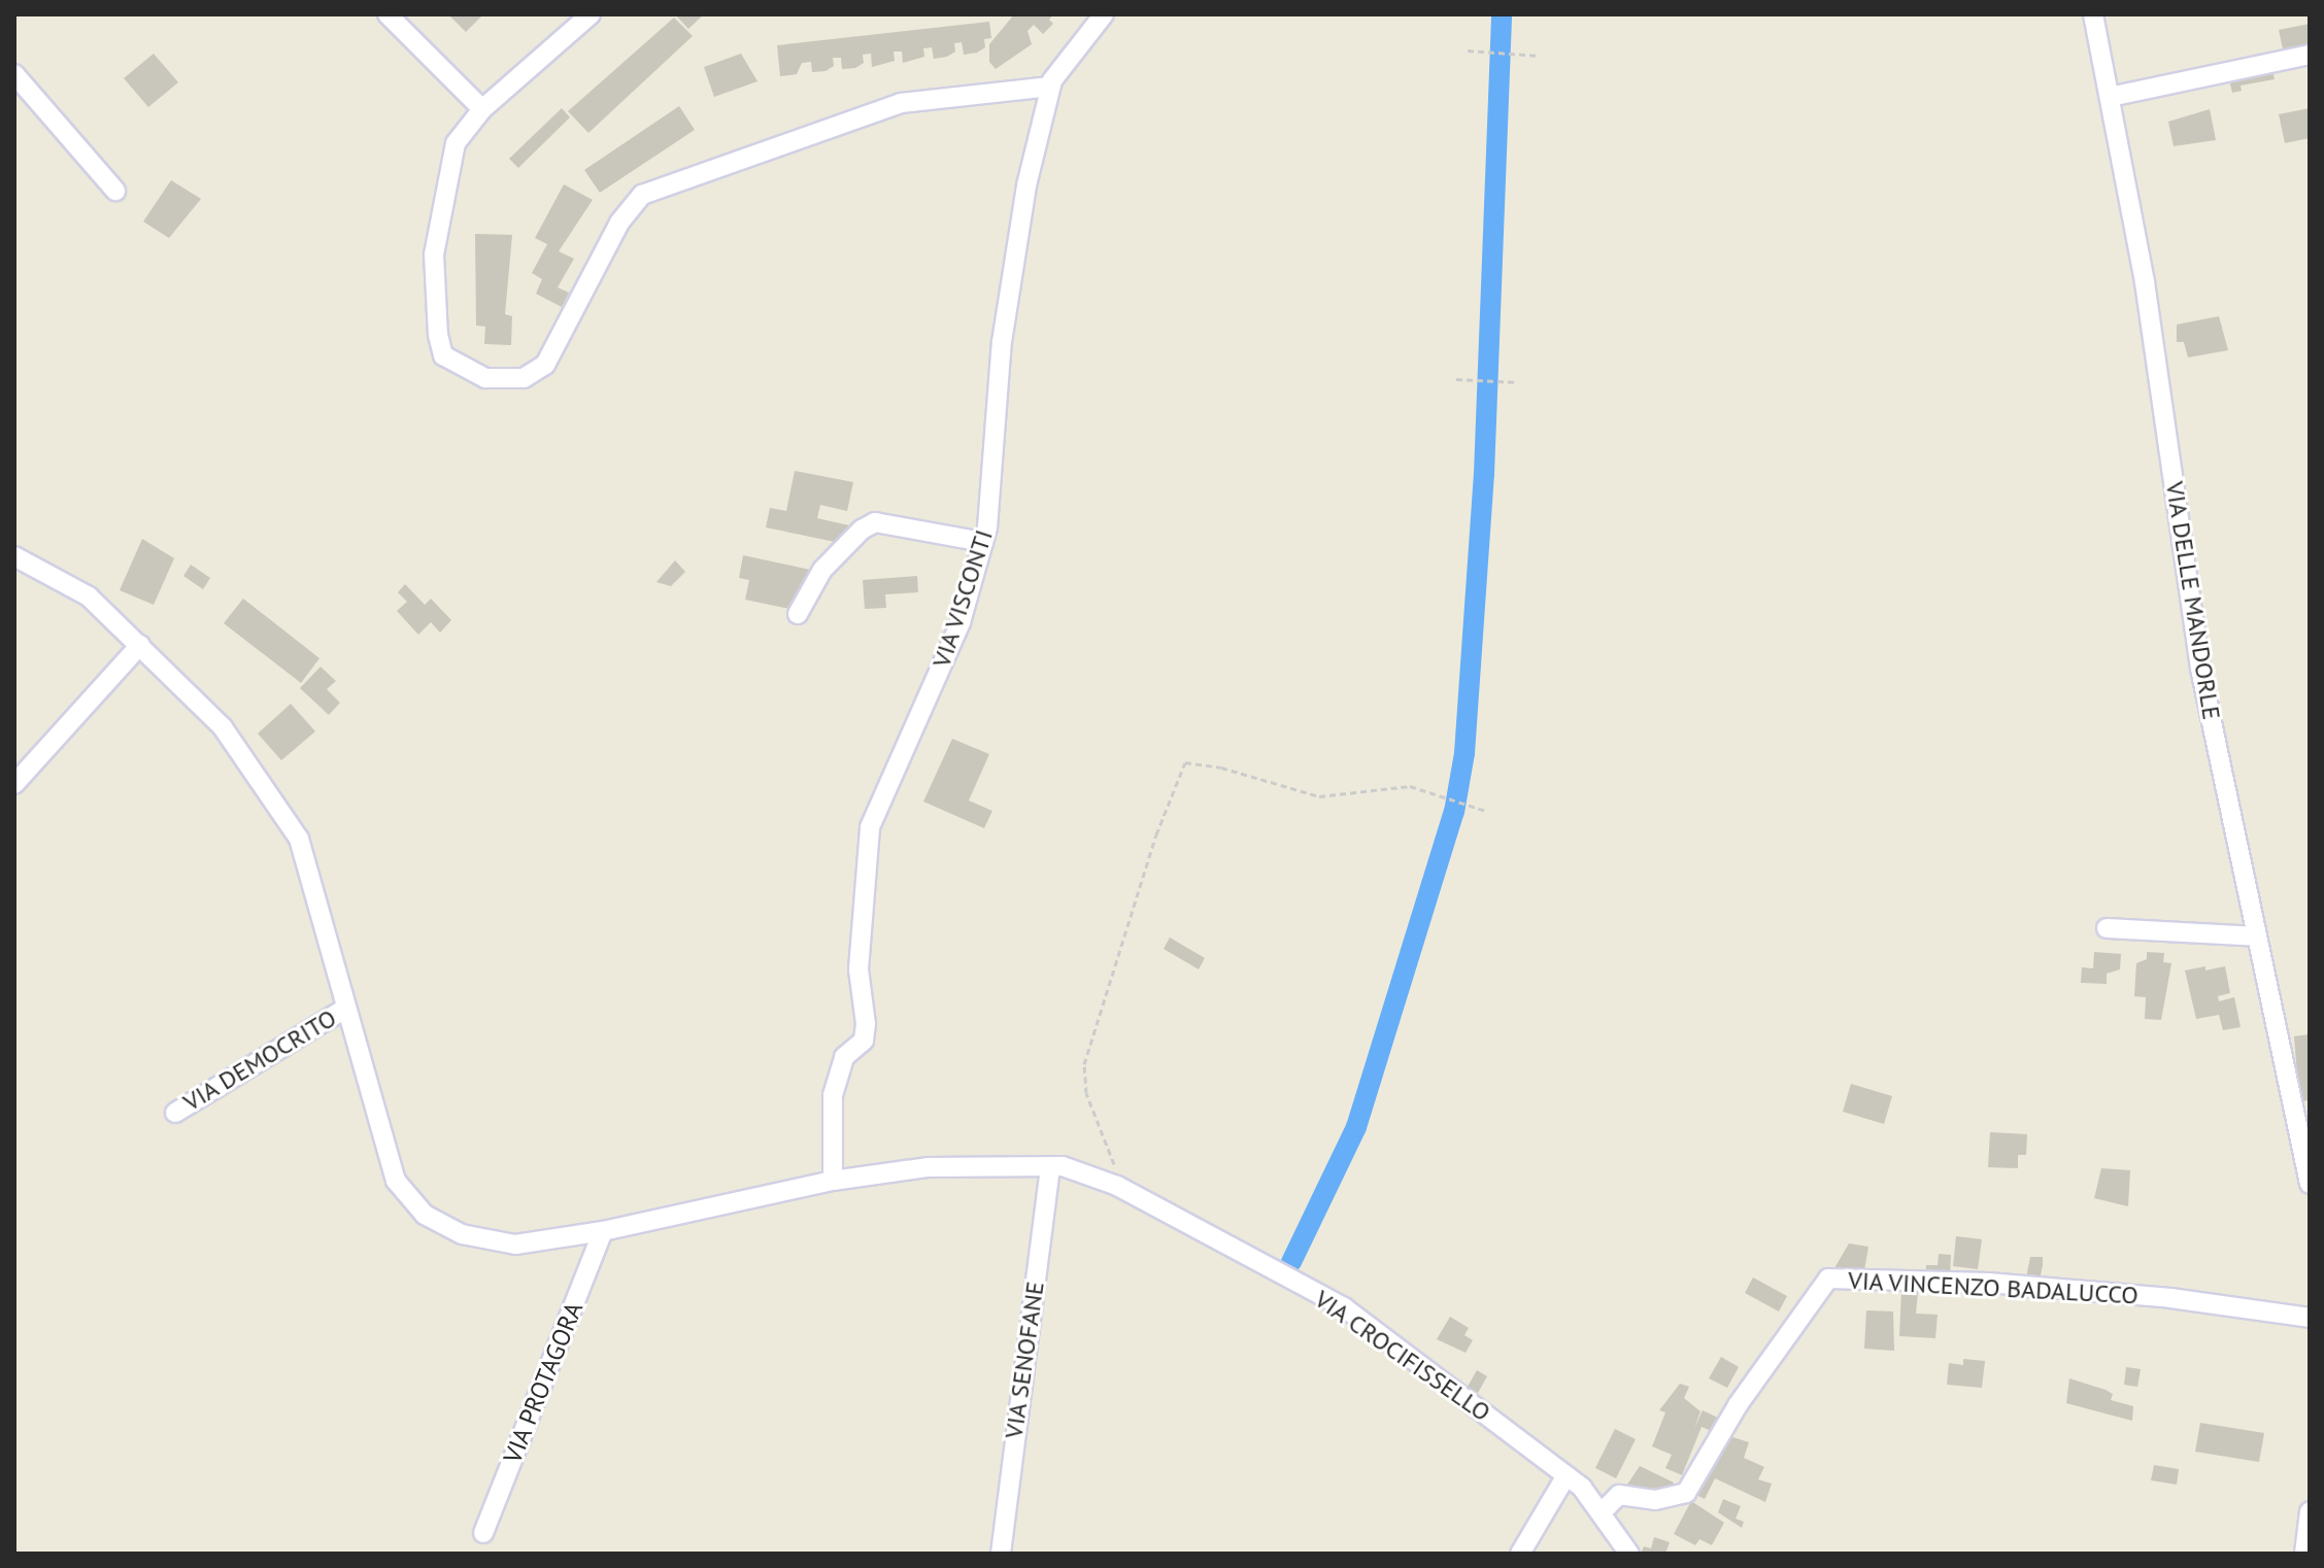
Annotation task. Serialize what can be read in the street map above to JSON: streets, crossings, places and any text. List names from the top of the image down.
{
  "streets": {
    "street": [
      "VIA VISCONTI",
      "VIA DELLE MANDORLE",
      "VIA DEMOCRITO",
      "VIA VINCENZO BADALUCCO",
      "VIA CROCIFISSELLO",
      "VIA SENOFANE",
      "VIA PROTAGORA"
    ]
  },
  "crossings": [
    ["VIA VISCONTI", "VIA CROCIFISSELLO"],
    ["VIA DEMOCRITO", "VIA CROCIFISSELLO"],
    ["VIA VINCENZO BADALUCCO", "VIA CROCIFISSELLO"],
    ["VIA CROCIFISSELLO", "VIA SENOFANE"],
    ["VIA CROCIFISSELLO", "VIA PROTAGORA"]
  ]
}
